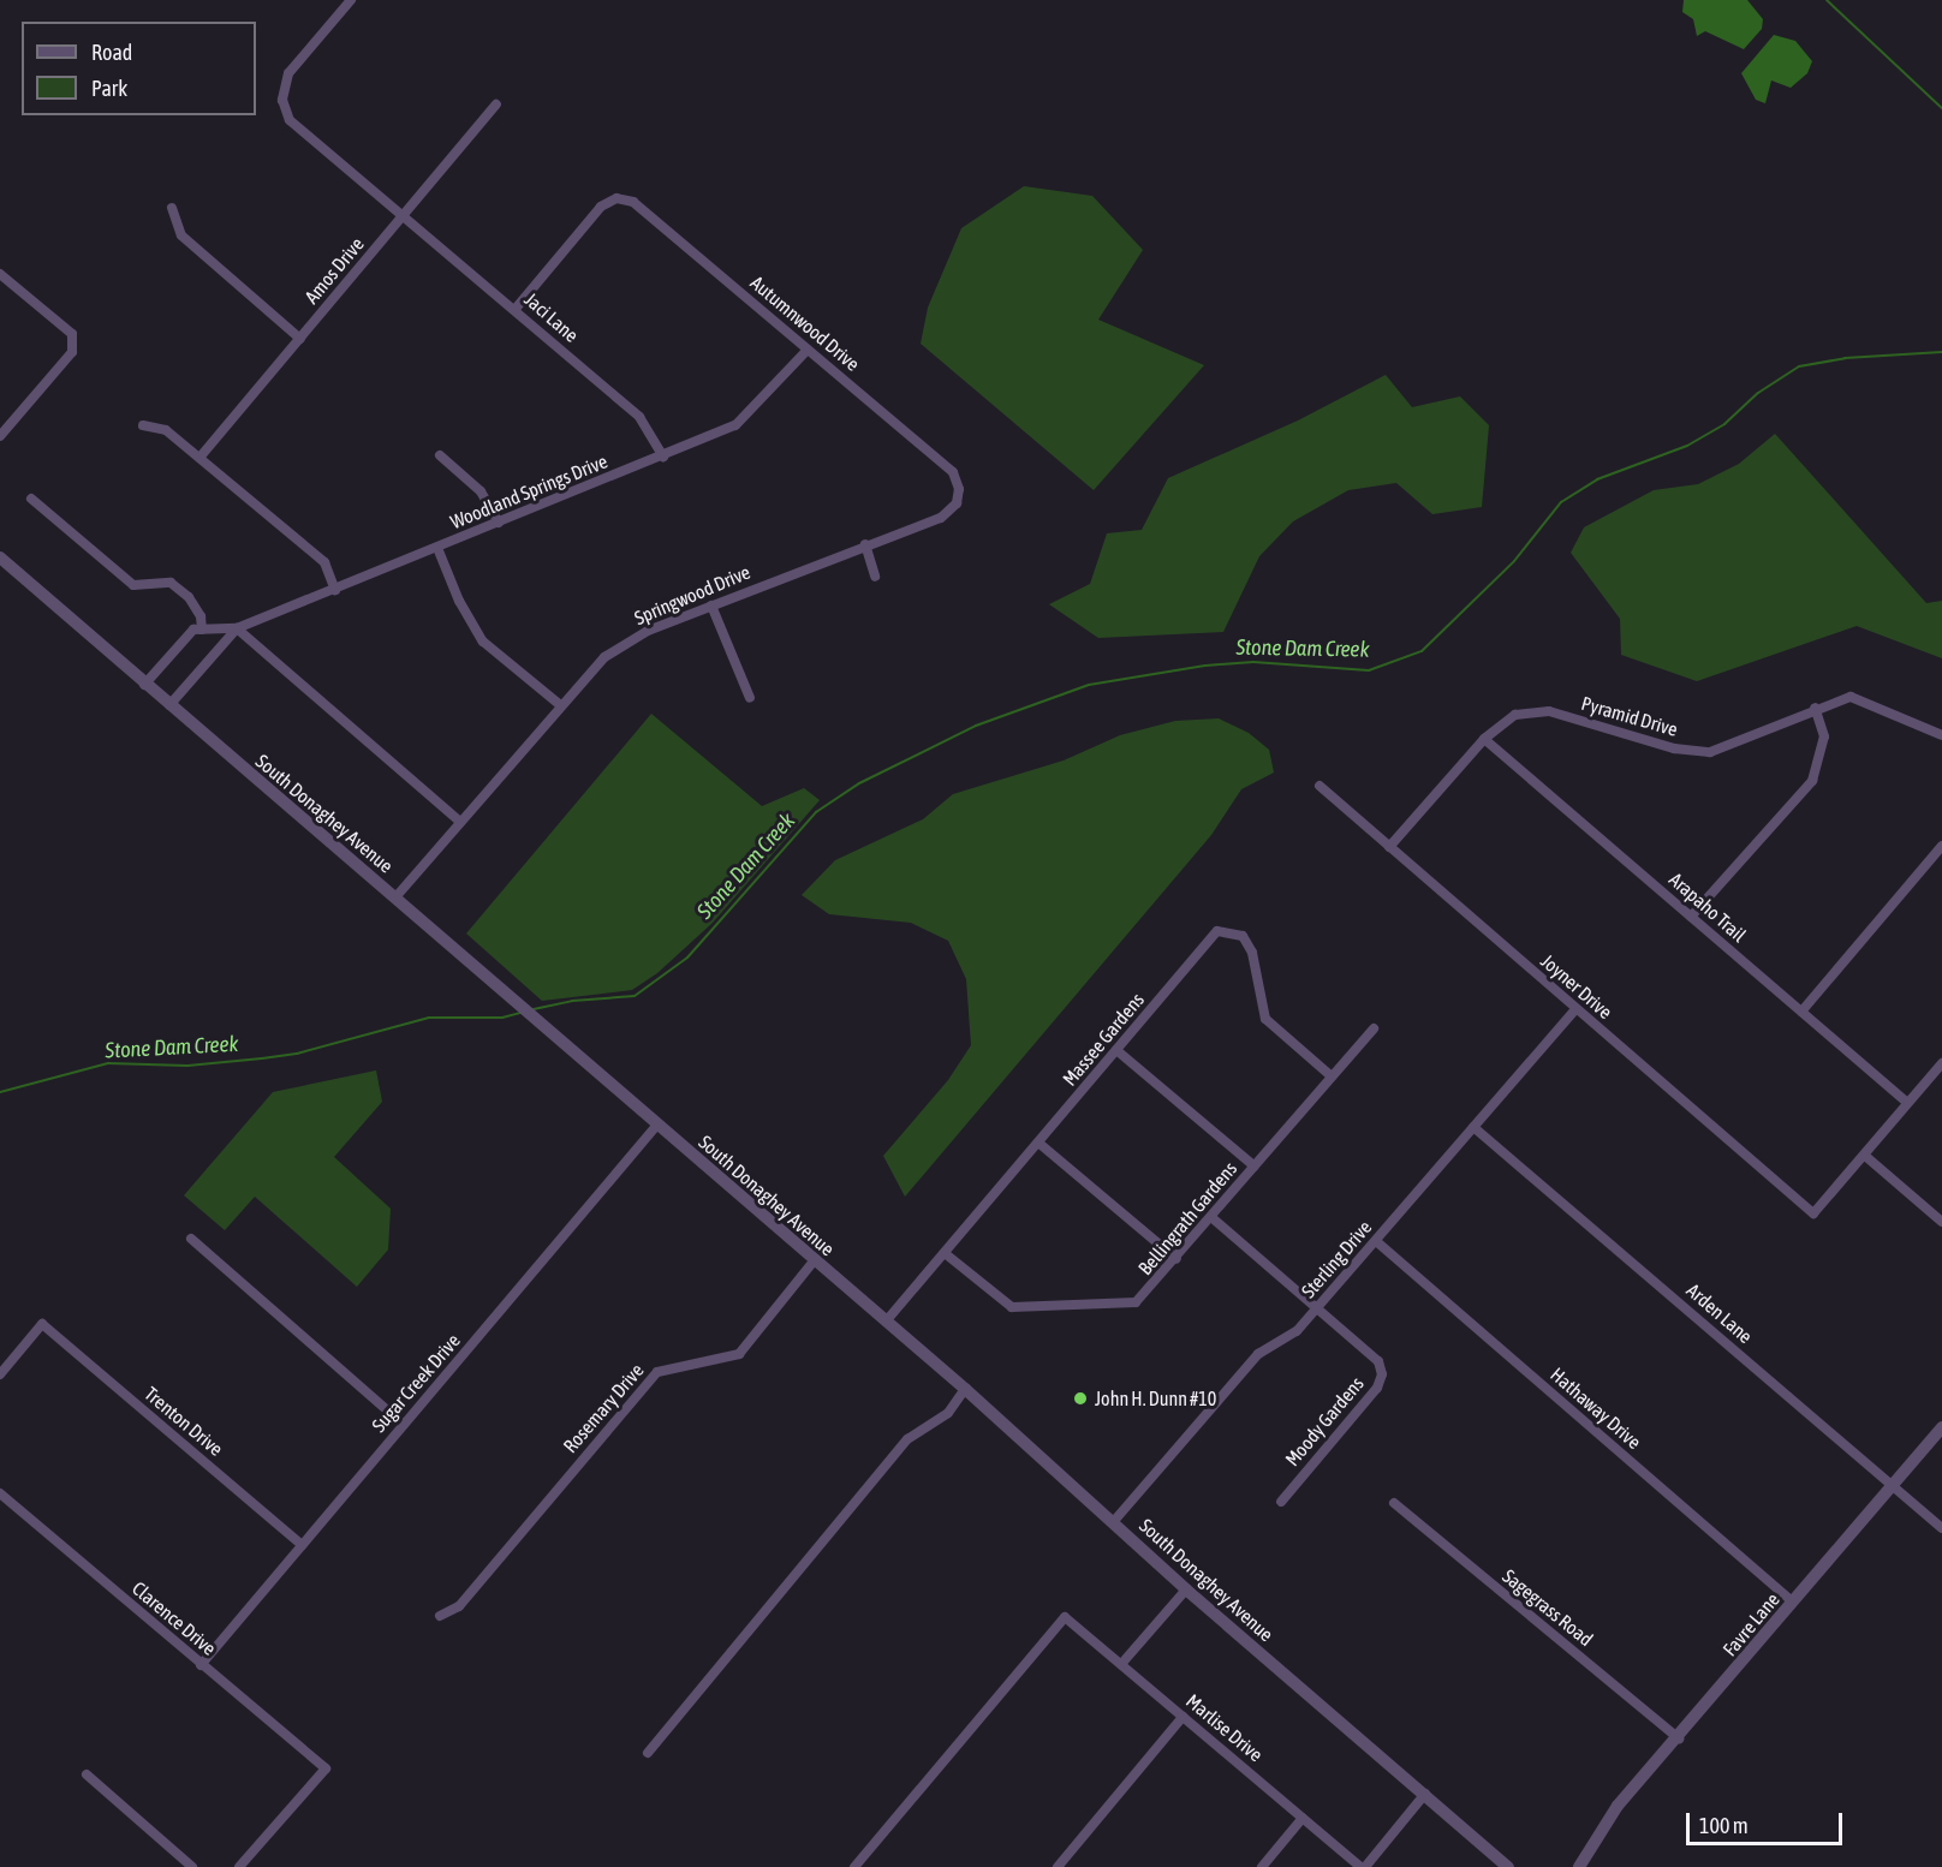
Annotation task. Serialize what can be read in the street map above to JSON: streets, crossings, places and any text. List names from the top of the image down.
{
  "streets": {
    "street": [
      "Amos Drive",
      "Jaci Lane",
      "Autumnwood Drive",
      "Woodland Springs Drive",
      "Springwood Drive",
      "Pyramid Drive",
      "South Donaghey Avenue",
      "Arapaho Trail",
      "Joyner Drive",
      "Massee Gardens",
      "Bellingrath Gardens",
      "Sterling Drive",
      "Arden Lane",
      "Sugar Creek Drive",
      "Rosemary Drive",
      "Hathaway Drive",
      "Trenton Drive",
      "Moody Gardens",
      "Sagegrass Road",
      "Clarence Drive",
      "Favre Lane",
      "Marlise Drive"
    ]
  },
  "crossings": [
    ["Amos Drive", "Jaci Lane"],
    ["Jaci Lane", "Autumnwood Drive"],
    ["Jaci Lane", "Woodland Springs Drive"],
    ["Autumnwood Drive", "Woodland Springs Drive"],
    ["Autumnwood Drive", "Springwood Drive"],
    ["Woodland Springs Drive", "South Donaghey Avenue"],
    ["Springwood Drive", "South Donaghey Avenue"],
    ["Pyramid Drive", "Arapaho Trail"],
    ["Pyramid Drive", "Joyner Drive"],
    ["South Donaghey Avenue", "Massee Gardens"],
    ["South Donaghey Avenue", "Sterling Drive"],
    ["South Donaghey Avenue", "Sugar Creek Drive"],
    ["South Donaghey Avenue", "Rosemary Drive"],
    ["Joyner Drive", "Sterling Drive"],
    ["Massee Gardens", "Bellingrath Gardens"],
    ["Bellingrath Gardens", "Moody Gardens"],
    ["Sterling Drive", "Arden Lane"],
    ["Sterling Drive", "Hathaway Drive"],
    ["Sterling Drive", "Moody Gardens"],
    ["Arden Lane", "Favre Lane"],
    ["Sugar Creek Drive", "Trenton Drive"],
    ["Sugar Creek Drive", "Clarence Drive"],
    ["Hathaway Drive", "Favre Lane"],
    ["Sagegrass Road", "Favre Lane"]
  ],
  "water": ["Stone Dam Creek"],
  "places": ["John H. Dunn #10"],
  "legend": ["Road", "Park"],
  "scale_bar": "100 m"
}
